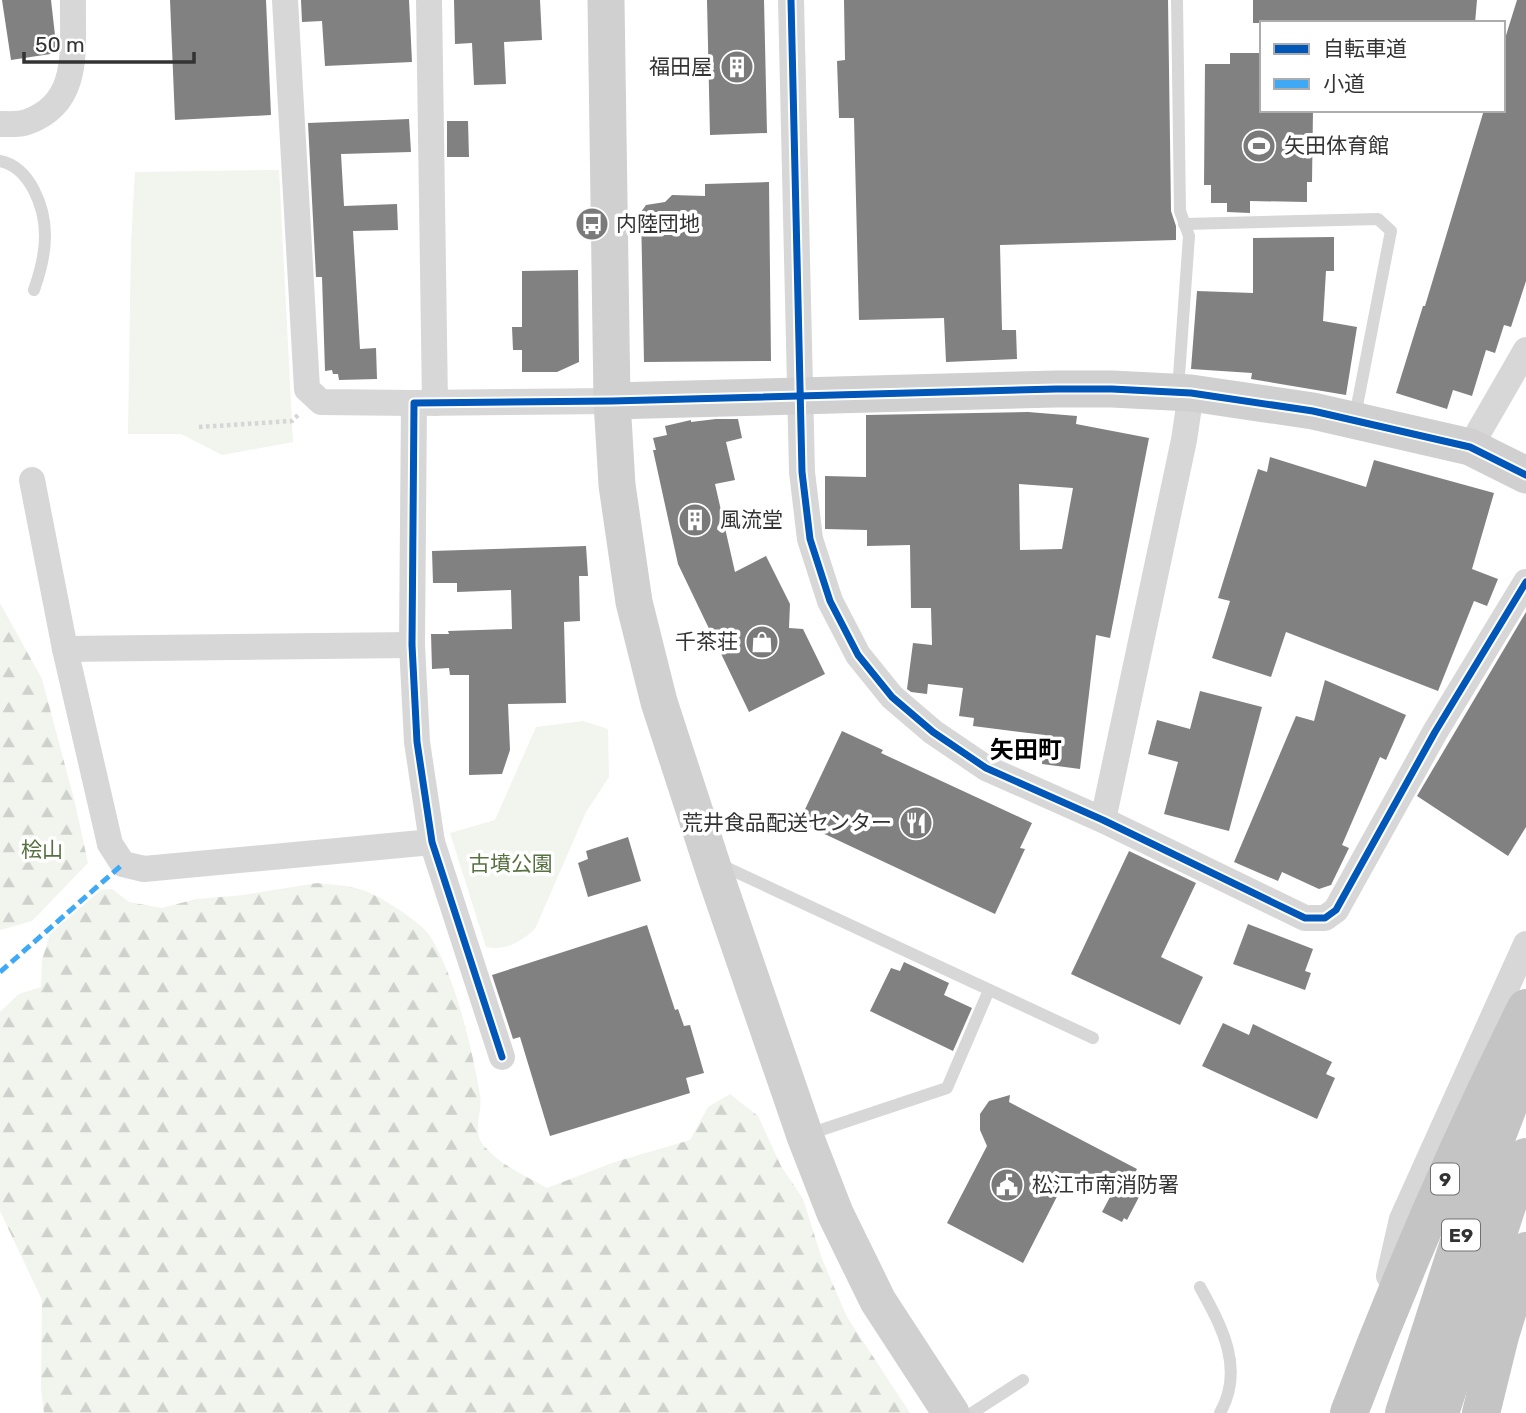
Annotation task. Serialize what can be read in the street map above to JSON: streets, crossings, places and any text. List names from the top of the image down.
{
  "streets": {
    "highway": ["9", "E9"]
  },
  "districts": ["矢田町"],
  "parks": ["桧山", "古墳公園"],
  "places": {
    "building": ["福田屋", "風流堂"],
    "sports": ["矢田体育館"],
    "bus stop": ["内陸団地"],
    "shop": ["千茶荘"],
    "restaurant": ["荒井食品配送センター"],
    "public building": ["松江市南消防署"]
  },
  "legend": ["自転車道", "小道"],
  "scale_bar": "50 m"
}
